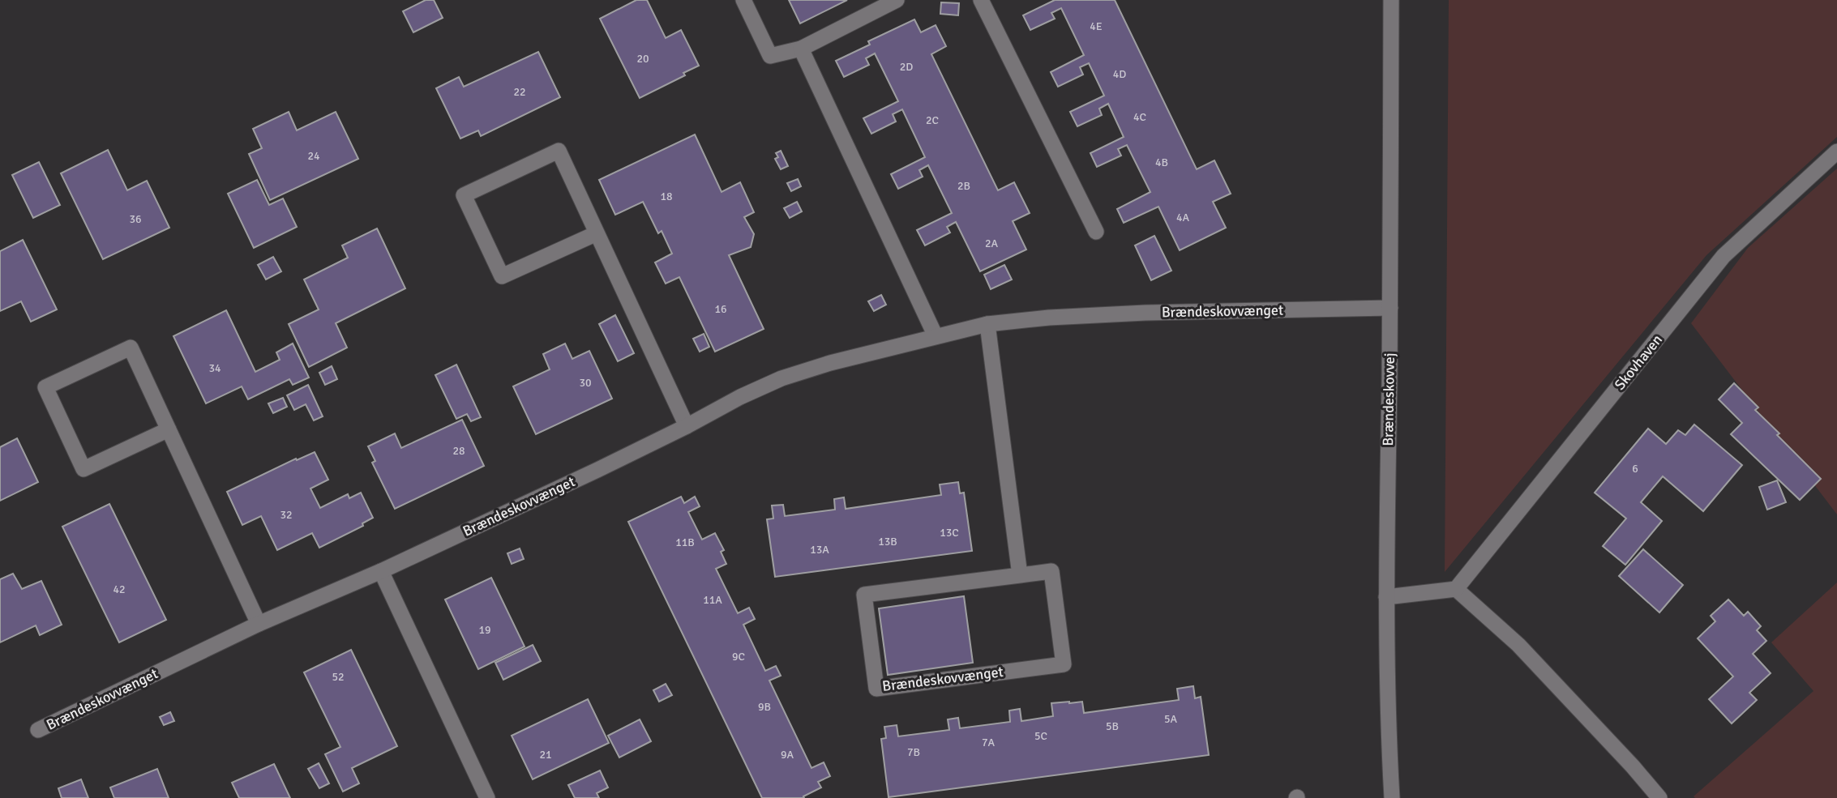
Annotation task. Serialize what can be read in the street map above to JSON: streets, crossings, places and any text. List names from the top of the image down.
{
  "streets": {
    "street": ["Brændeskovvænget", "Skovhaven", "Brændeskovvej"]
  },
  "crossings": [
    ["Brændeskovvænget", "Brændeskovvej"]
  ],
  "house_numbers": [
    "4E",
    "20",
    "2D",
    "4D",
    "22",
    "4C",
    "2C",
    "24",
    "4B",
    "2B",
    "18",
    "4A",
    "36",
    "2A",
    "16",
    "34",
    "30",
    "28",
    "6",
    "32",
    "13C",
    "13B",
    "11B",
    "13A",
    "42",
    "11A",
    "19",
    "9C",
    "52",
    "9B",
    "5A",
    "5B",
    "5C",
    "7A",
    "7B",
    "21",
    "9A"
  ]
}
